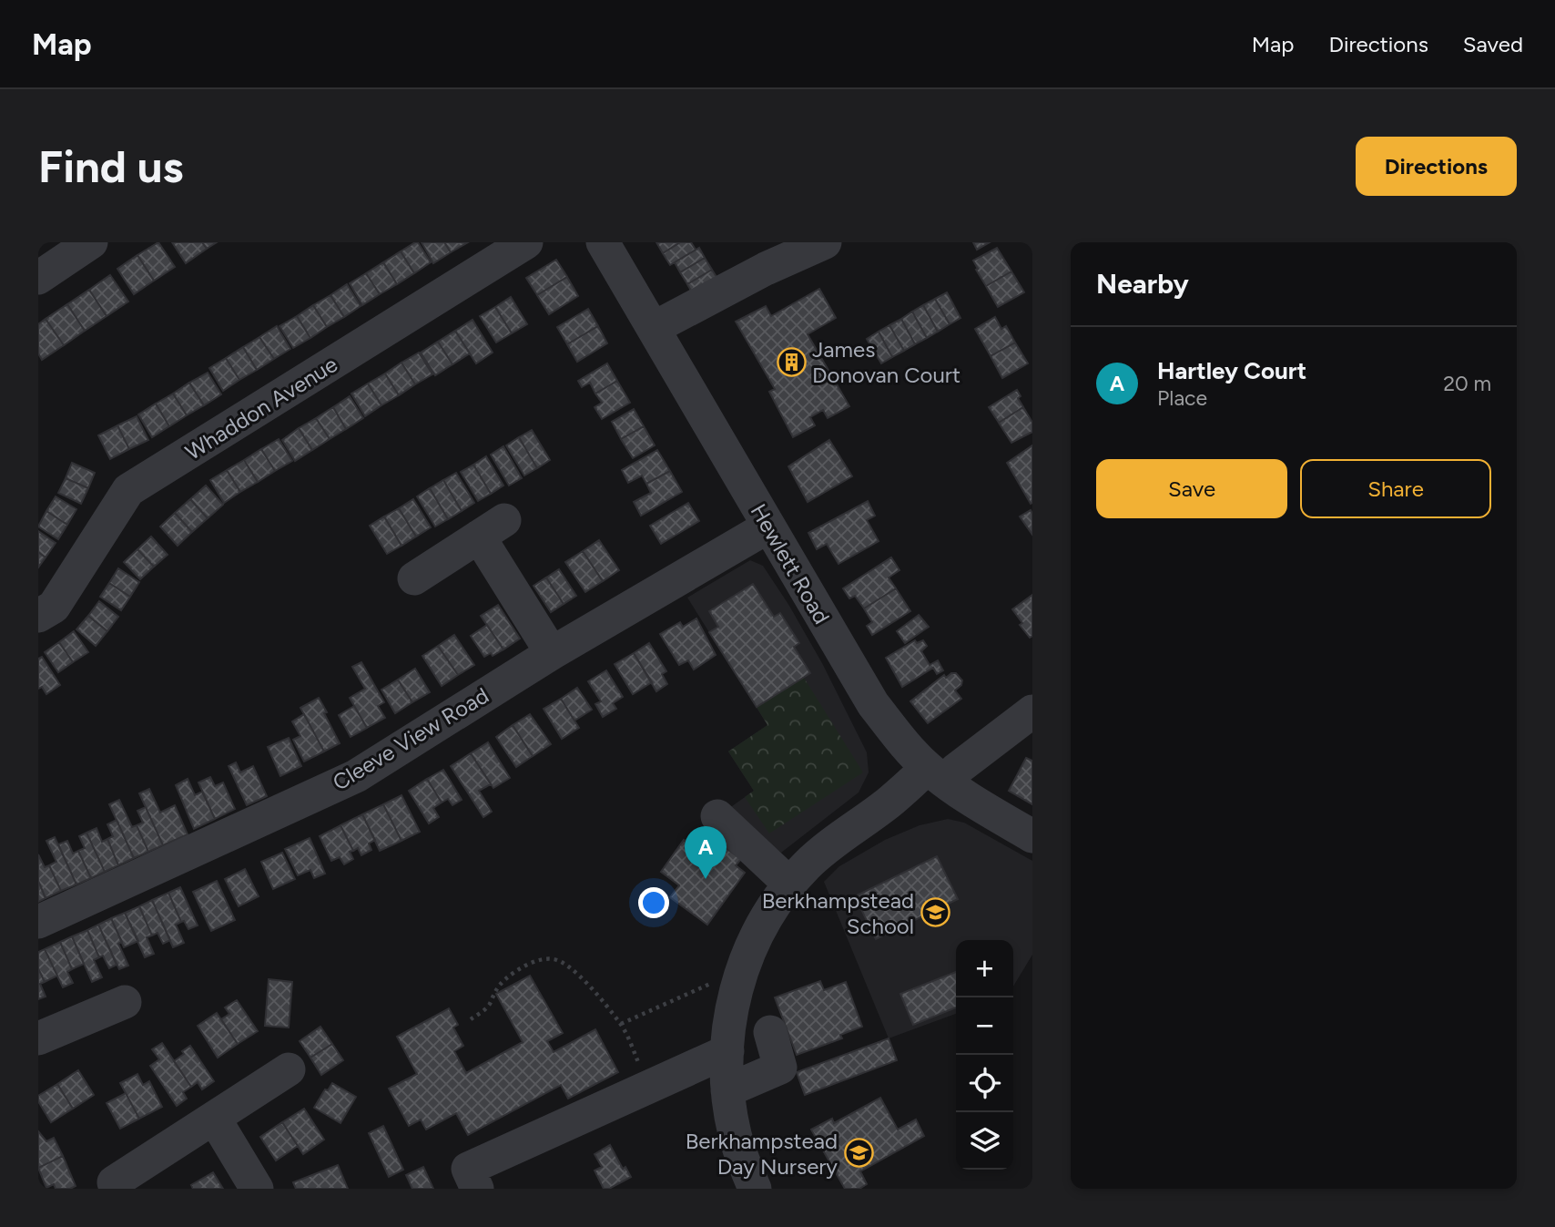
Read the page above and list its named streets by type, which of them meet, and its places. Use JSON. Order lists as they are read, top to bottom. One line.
{"streets":{"street":["Whaddon Avenue","Hewlett Road","Cleeve View Road"]},"crossings":[["Hewlett Road","Cleeve View Road"]],"places":{"building":["James Donovan Court"],"school or university":["Berkhampstead School","Berkhampstead Day Nursery"]},"page":{"header":"Map","nav":["Map","Directions","Saved"],"buttons":["Directions",["Save","Share"]],"title":"Find us","heading":"Nearby","list":[{"mark":"A","name":"Hartley Court","note":"Place","value":"20 m"}],"pins":"A","map_buttons":["+","−"]}}
